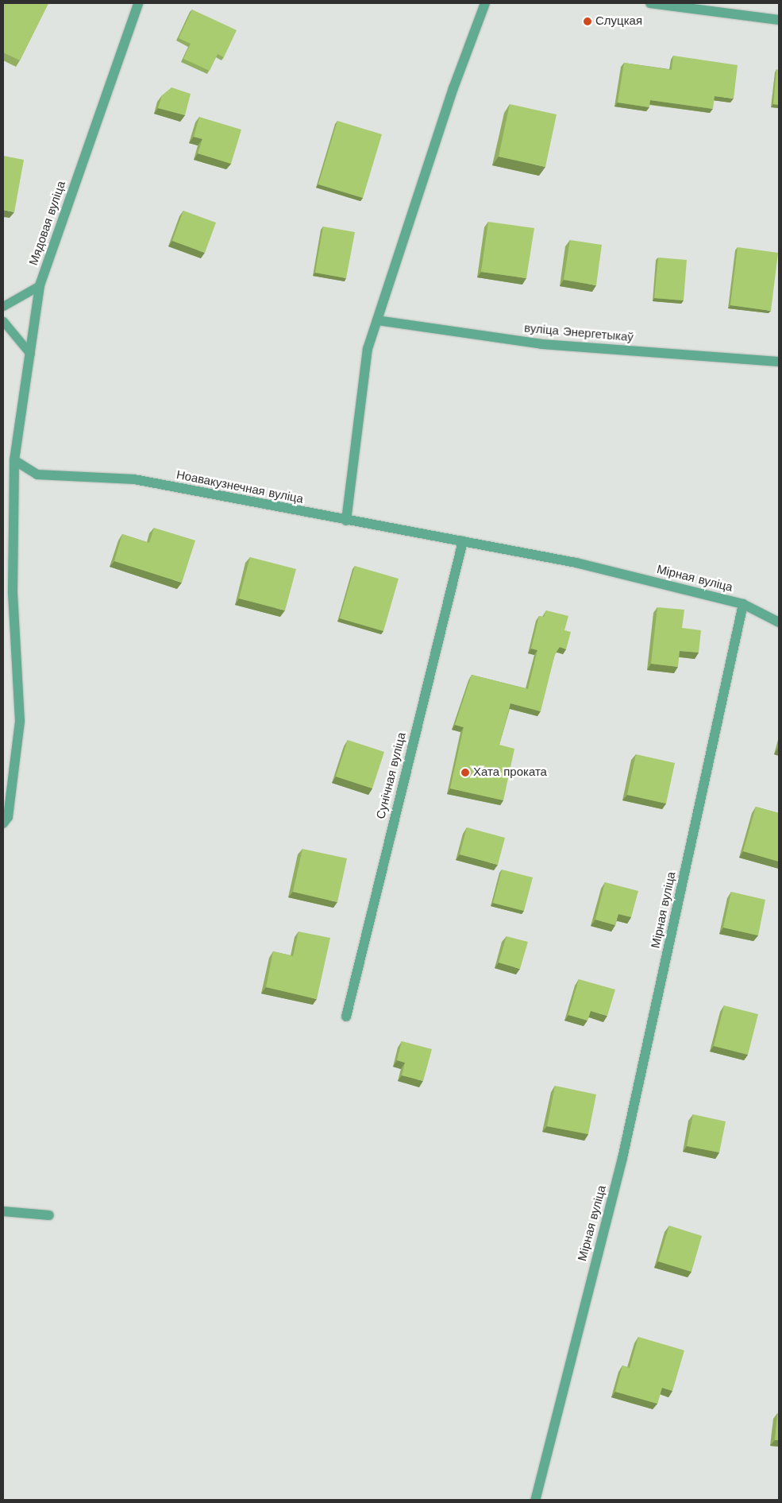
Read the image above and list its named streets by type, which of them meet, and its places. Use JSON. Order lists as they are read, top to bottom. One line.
{"streets":{"street":["Мядовая вуліца","вуліца Энергетыкаў","Ноавакузнечная вуліца","Мірная вуліца","Сунічная вуліца"]},"crossings":[["Мядовая вуліца","Ноавакузнечная вуліца"],["Ноавакузнечная вуліца","Мірная вуліца"],["Ноавакузнечная вуліца","Сунічная вуліца"],["Мірная вуліца","Сунічная вуліца"]],"places":["Слуцкая","Хата проката"]}
